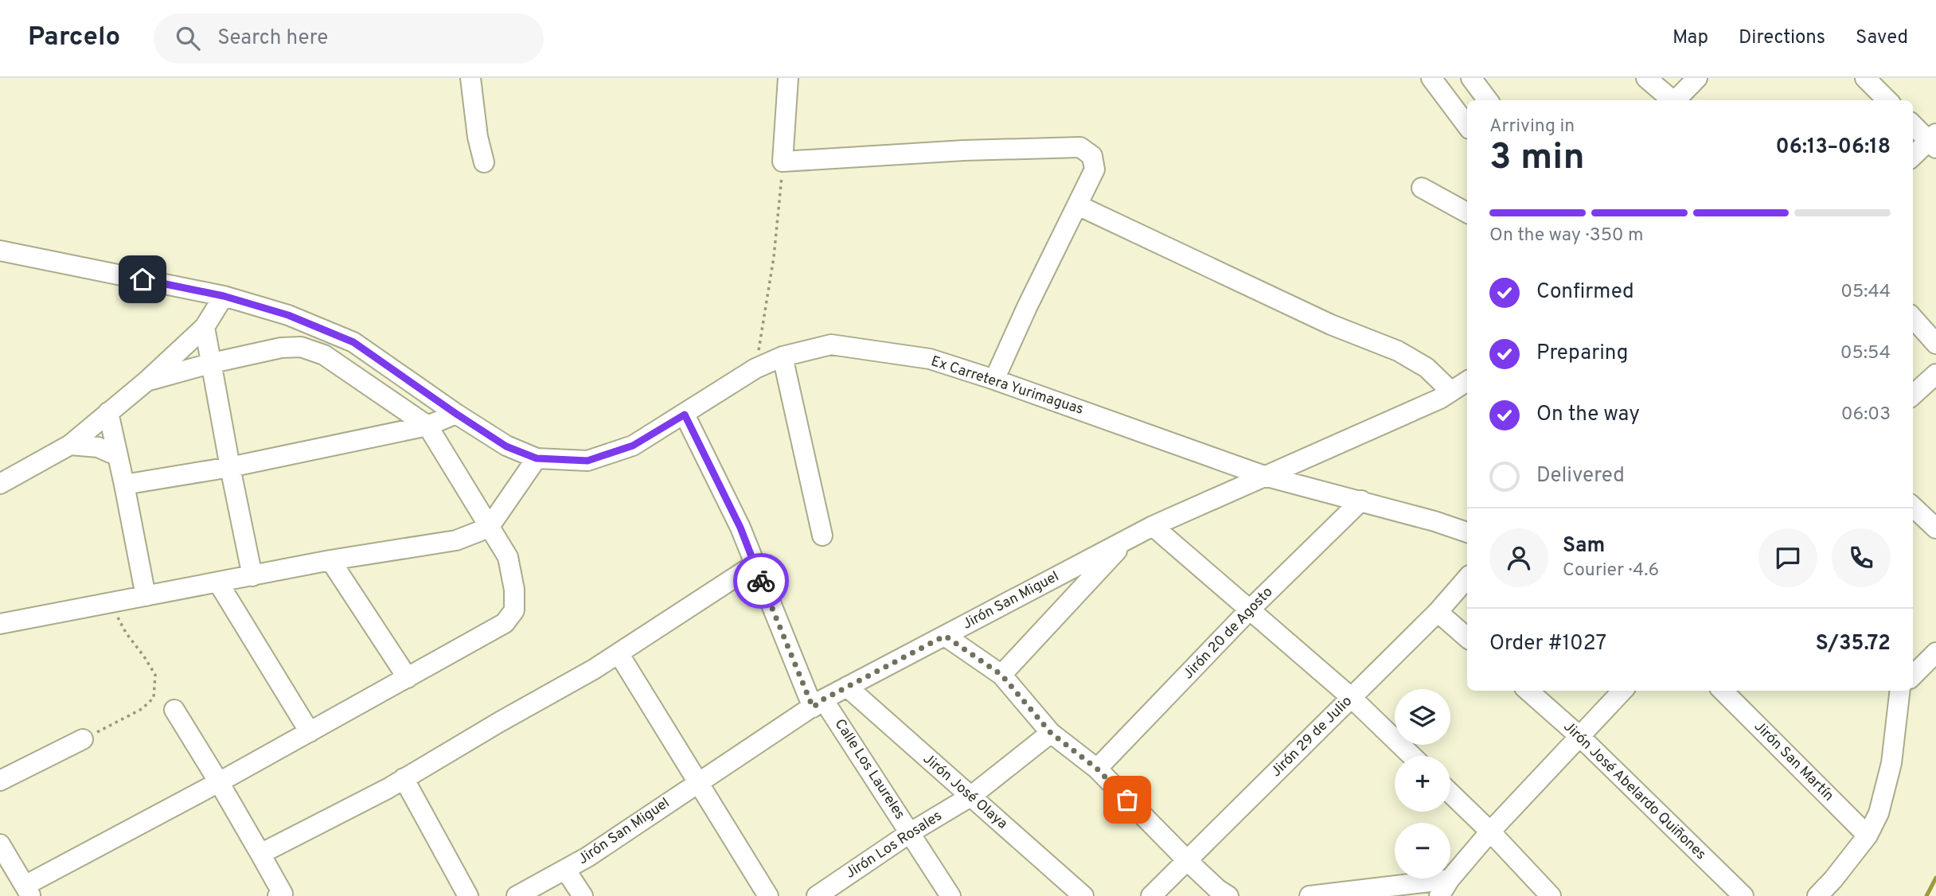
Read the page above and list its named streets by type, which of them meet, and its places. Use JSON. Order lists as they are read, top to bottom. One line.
{"streets":{"street":["Ex Carretera Yurimaguas","Jirón San Miguel","Jirón 20 de Agosto","Jirón 29 de Julio","Jirón San Martín","Calle Los Laureles","Jirón José Abelardo Quiñones","Jirón José Olaya","Jirón Los Rosales"]},"crossings":[["Ex Carretera Yurimaguas","Jirón San Miguel"],["Ex Carretera Yurimaguas","Jirón 20 de Agosto"],["Ex Carretera Yurimaguas","Calle Los Laureles"],["Jirón San Miguel","Calle Los Laureles"],["Jirón San Miguel","Jirón José Olaya"],["Calle Los Laureles","Jirón Los Rosales"],["Jirón José Olaya","Jirón Los Rosales"]],"page":{"header":"Parcelo","search":"Search here","nav":["Map","Directions","Saved"],"heading":["3 min","Arriving in","06:13–06:18"],"panel":["Sam","Courier · 4.6","Order #1027","S/35.72"],"bar":"On the way · 350 m","list":[["Confirmed","05:44"],["Preparing","05:54"],["On the way","06:03"],"Delivered"],"map_buttons":["+","−"]}}
